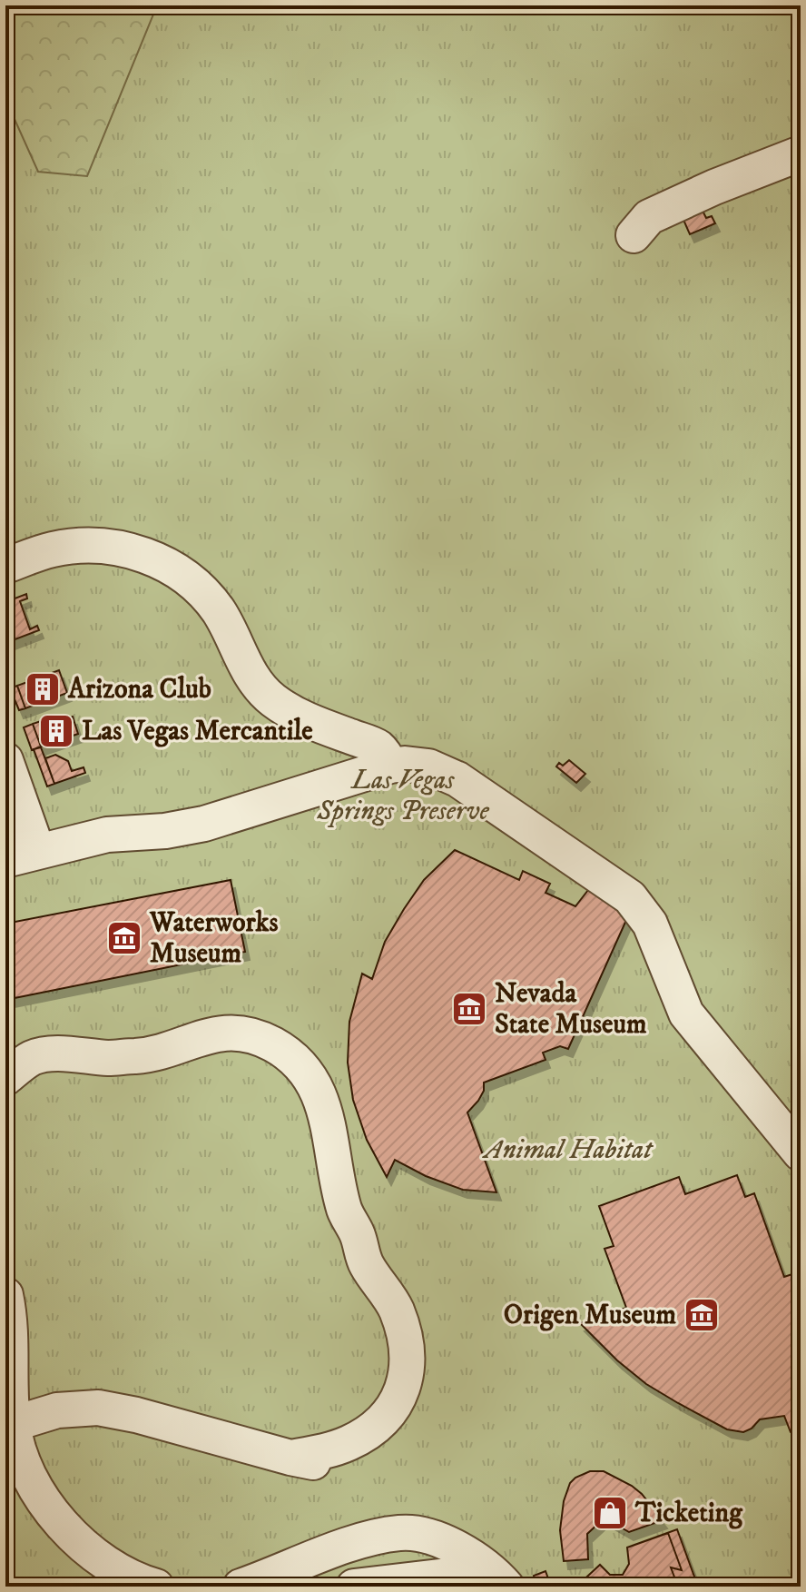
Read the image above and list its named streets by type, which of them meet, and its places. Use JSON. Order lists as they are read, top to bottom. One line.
{"parks":["Las Vegas Springs Preserve","Animal Habitat"],"places":{"building":["Arizona Club","Las Vegas Mercantile"],"museum":["Waterworks Museum","Nevada State Museum","Origen Museum"],"shop":["Ticketing"]}}
